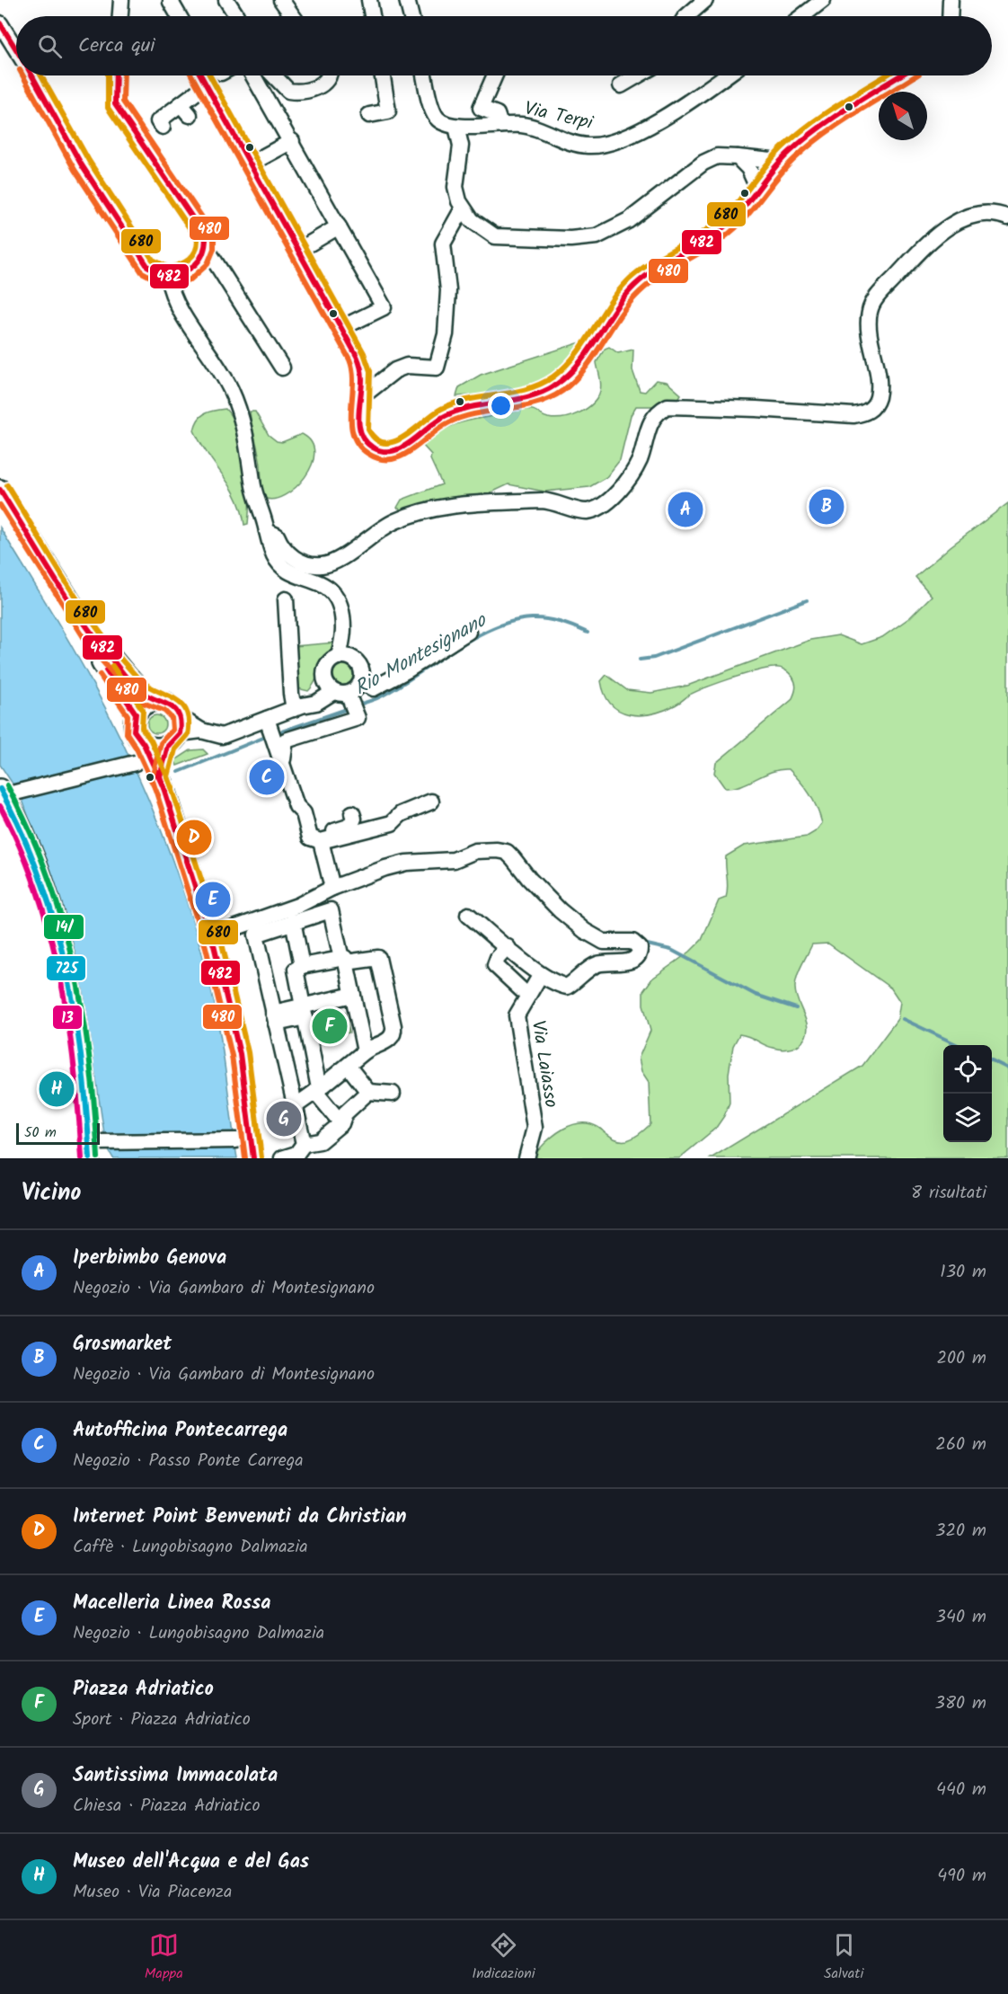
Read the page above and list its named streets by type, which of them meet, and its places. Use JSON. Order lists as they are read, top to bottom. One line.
{"streets":{"street":["Via Terpi","Via Laiasso"]},"water":["Rio Montesignano"],"lines":["transit line 482","transit line 480","transit line 680","transit line 14/","transit line 725","transit line 13"],"scale_bar":"50 m","north":"top left","page":{"search":"Cerca qui","pins":["B","A","C","D","E","F","H","G"],"scale":"50 m","heading":["Vicino","8 risultati"],"list":[{"mark":"A","name":"Iperbimbo Genova","note":"Negozio · Via Gambaro di Montesignano","value":"130 m"},{"mark":"B","name":"Grosmarket","note":"Negozio · Via Gambaro di Montesignano","value":"200 m"},{"mark":"C","name":"Autofficina Pontecarrega","note":"Negozio · Passo Ponte Carrega","value":"260 m"},{"mark":"D","name":"Internet Point Benvenuti da Christian","note":"Caffè · Lungobisagno Dalmazia","value":"320 m"},{"mark":"E","name":"Macelleria Linea Rossa","note":"Negozio · Lungobisagno Dalmazia","value":"340 m"},{"mark":"F","name":"Piazza Adriatico","note":"Sport · Piazza Adriatico","value":"380 m"},{"mark":"G","name":"Santissima Immacolata","note":"Chiesa · Piazza Adriatico","value":"440 m"},{"mark":"H","name":"Museo dell'Acqua e del Gas","note":"Museo · Via Piacenza","value":"490 m"}],"nav":["Mappa","Indicazioni","Salvati"]}}
